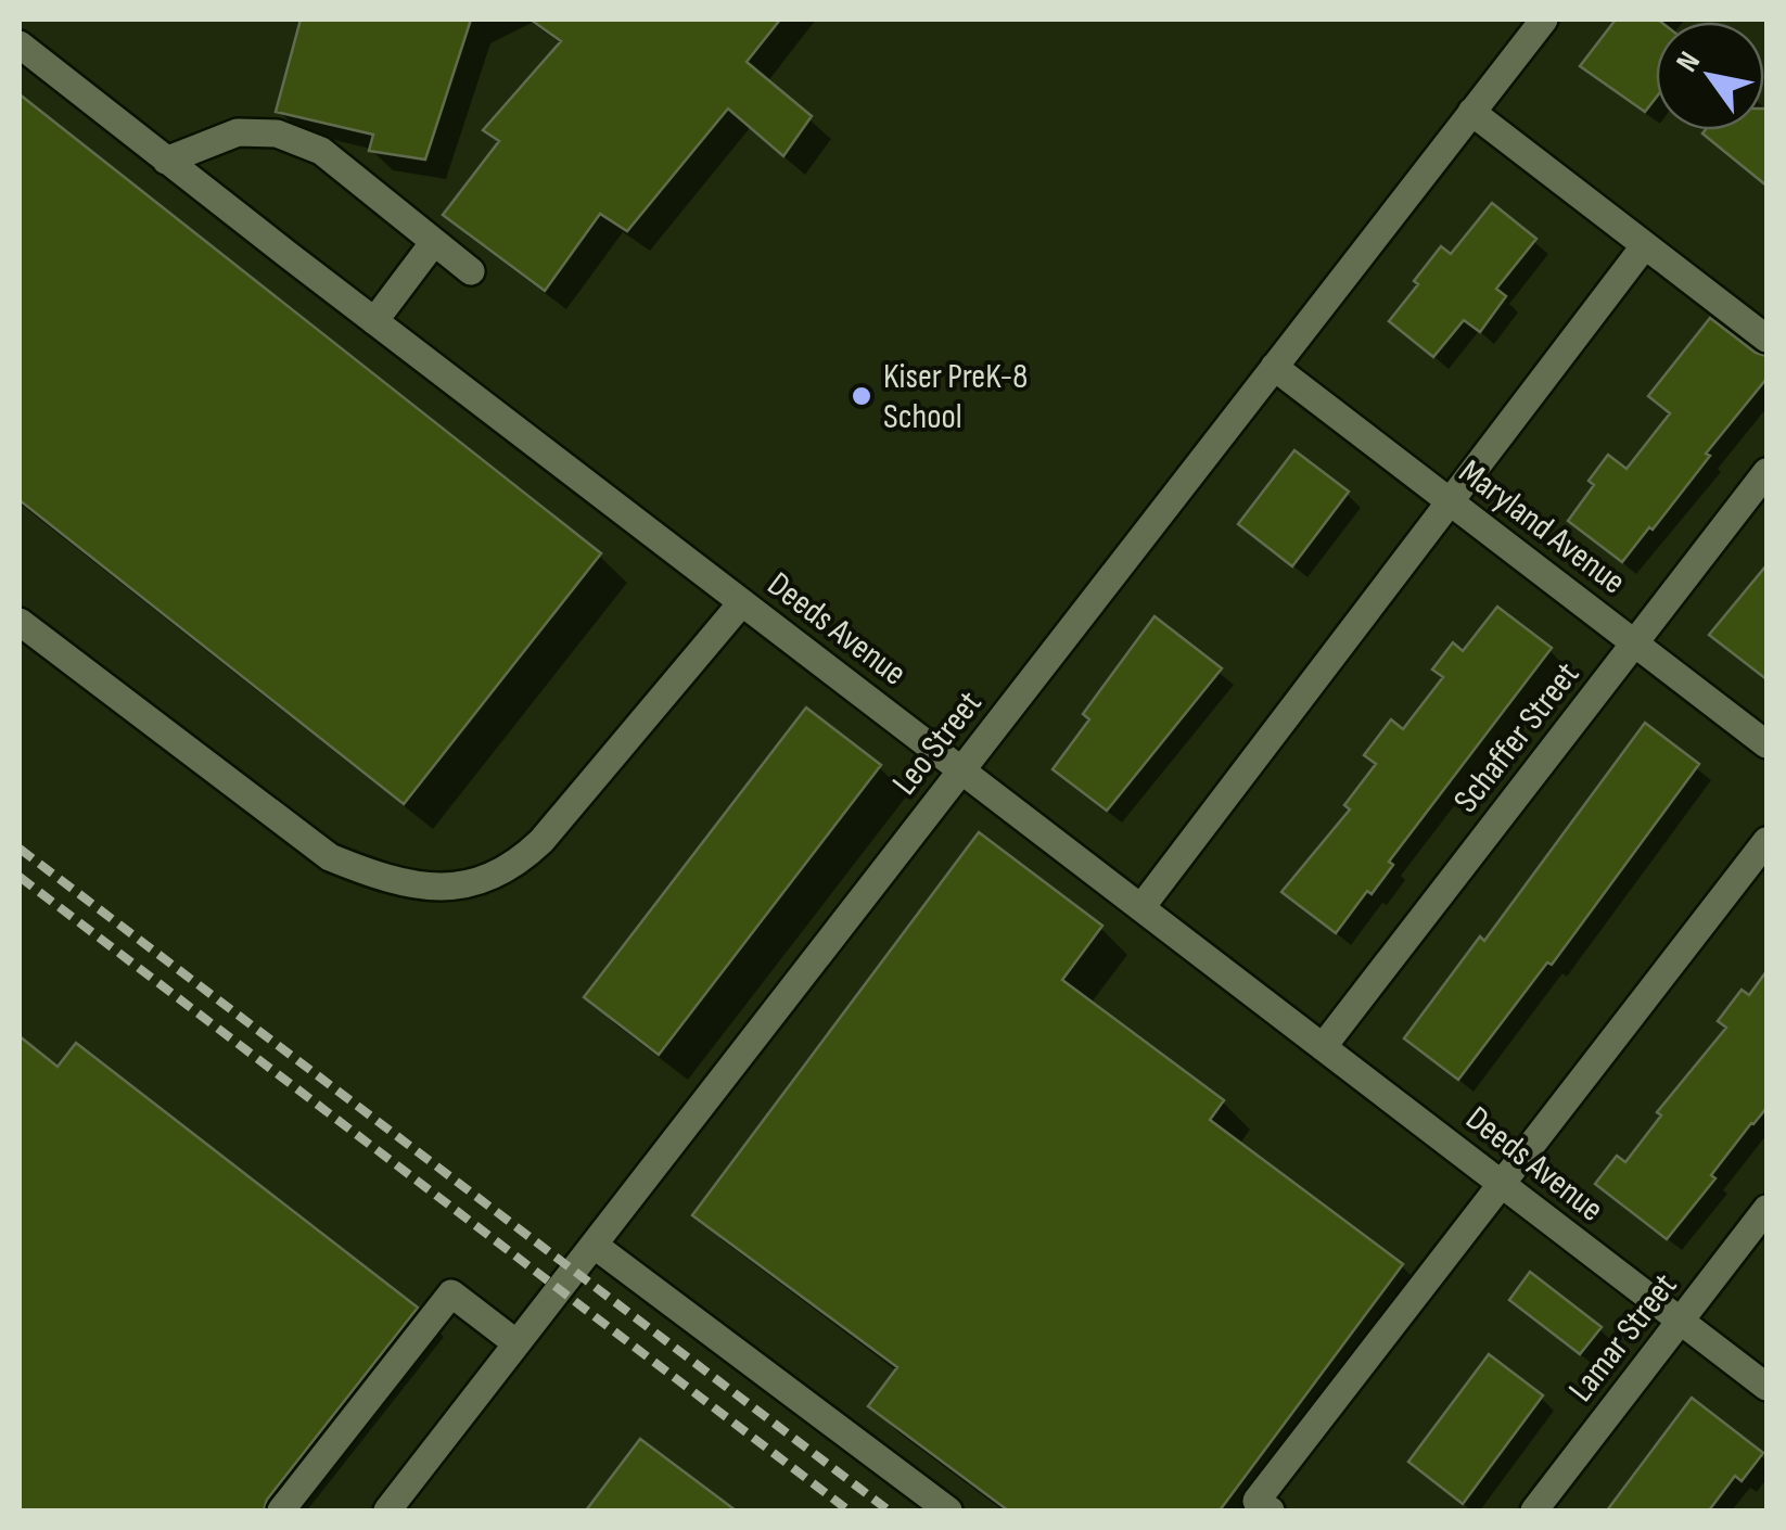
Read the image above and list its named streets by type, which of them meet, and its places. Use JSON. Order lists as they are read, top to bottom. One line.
{"streets":{"street":["Maryland Avenue","Deeds Avenue","Schaffer Street","Leo Street","Lamar Street"]},"crossings":[["Maryland Avenue","Schaffer Street"],["Maryland Avenue","Leo Street"],["Deeds Avenue","Schaffer Street"],["Deeds Avenue","Leo Street"],["Deeds Avenue","Lamar Street"]],"places":["Kiser PreK-8 School"],"north":"top left"}
